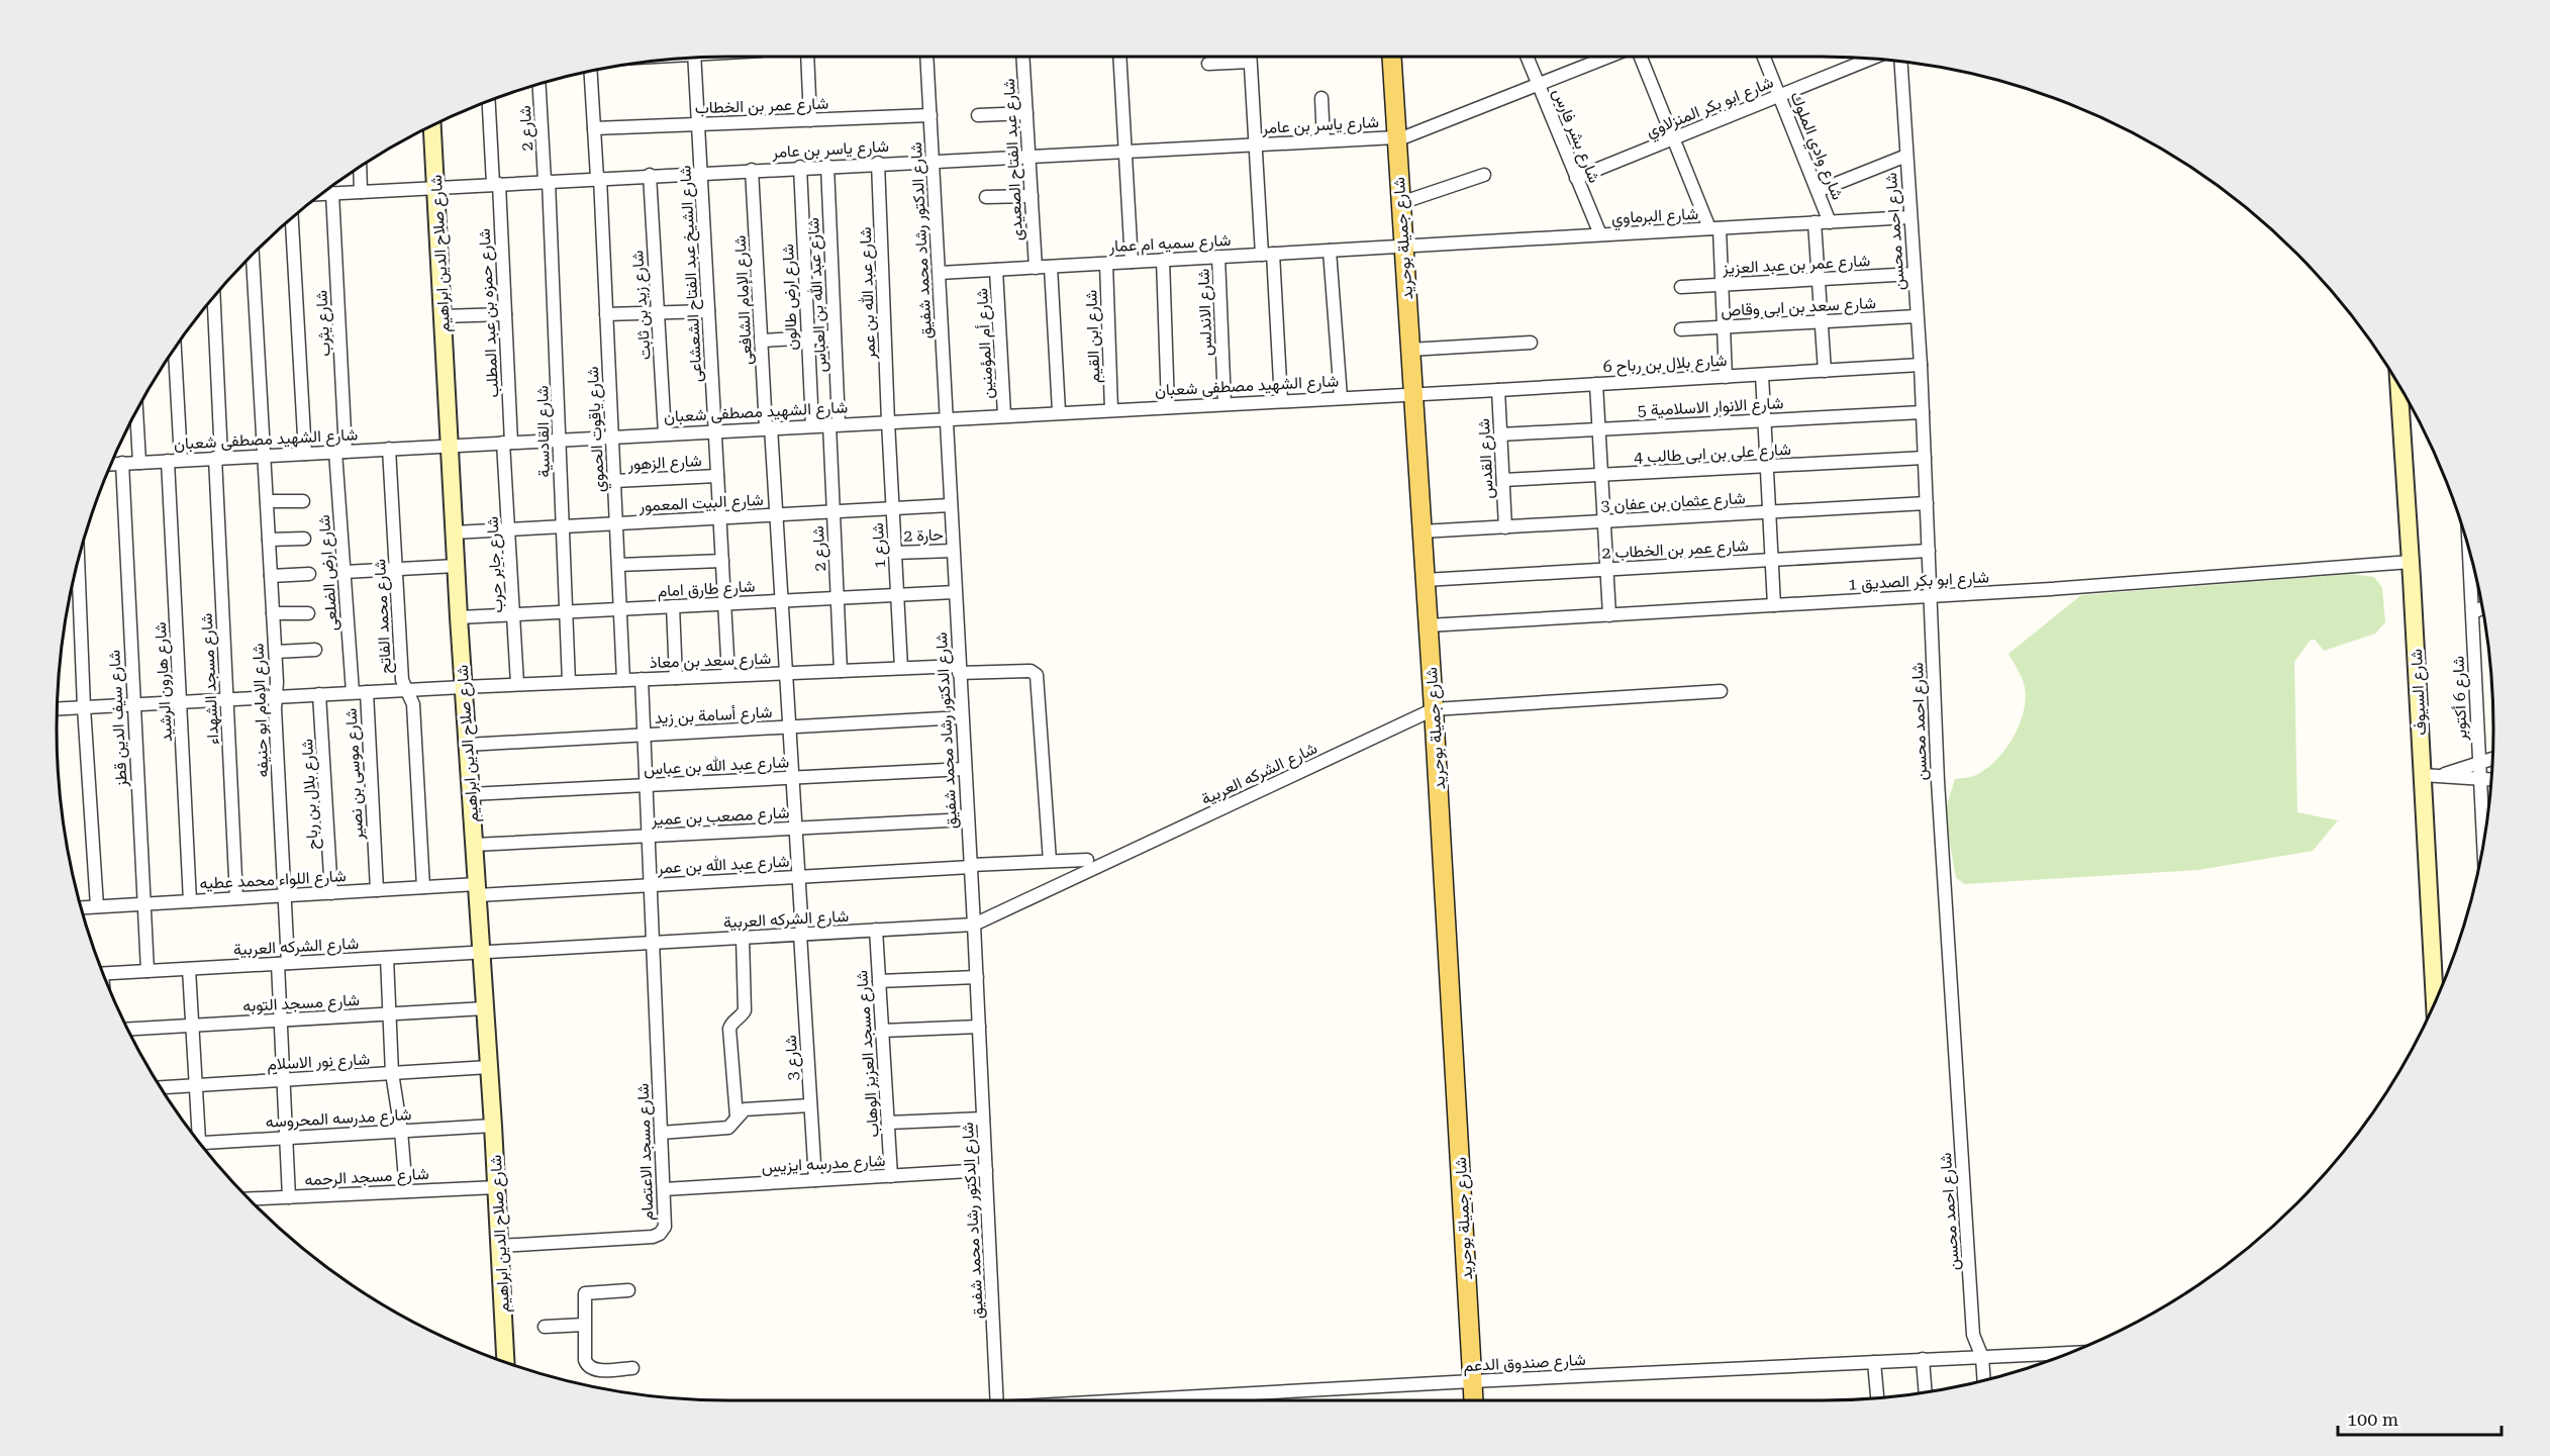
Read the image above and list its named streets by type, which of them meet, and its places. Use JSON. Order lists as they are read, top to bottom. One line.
{"streets":{"main road":["شارع جميلة بوحريد"],"street":["شارع عمر بن الخطاب","شارع ابو بكر المنزلاوي","شارع ياسر بن عامر","شارع 2","شارع بشر فارس","شارع وادي الملوك","شارع عبد الفتاح الصعيدى","شارع البرماوي","شارع احمد محسن","شارع الدكتور رشاد محمد شفيق","شارع سميه ام عمار","شارع صلاح الدين ابراهيم","شارع عمر بن عبد العزيز","شارع الشيخ عبد الفتاح الشعشاعى","شارع عبد الله بن عمر","شارع عبد الله بن العباس","شارع ارض طالون","شارع الإمام الشافعى","شارع زيد بن ثابت","شارع سعد بن ابى وقاص","شارع الاندلس","شارع حمزه بن عبد المطلب","شارع يثرب","شارع ابن القيم","شارع أم المؤمنين","شارع بلال بن رباح 6","شارع الشهيد مصطفى شعبان","شارع الانوار الاسلامية 5","شارع ياقوت الحموي","شارع القادسية","شارع على بن ابى طالب 4","شارع القدس","شارع الزهور","شارع عثمان بن عفان 3","شارع البيت المعمور","حارة 2","شارع 1","شارع عمر بن الخطاب 2","شارع جابر حرب","شارع ارض الضلعى","شارع ابو بكر الصديق 1","شارع طارق امام","شارع محمد الفاتح","شارع سعد بن معاذ","شارع مسجد الشهداء","شارع هارون الرشيد","شارع السيوف","شارع 6 أكتوبر","شارع الإمام ابو حنيفه","شارع أسامة بن زيد","شارع سيف الدين قطز","شارع عبد الله بن عباس","شارع الشركه العربية","شارع موسى بن نصير","شارع بلال بن رباح","شارع مصعب بن عمير","شارع اللواء محمد عطيه","شارع مسجد التوبه","شارع مسجد العزيز الوهاب","شارع 3","شارع نور الاسلام","شارع مدرسه المحروسه","شارع مسجد الاعتصام","شارع مدرسه ايزيس","شارع مسجد الرحمه","شارع صندوق الدعم"]},"crossings":[["شارع عمر بن الخطاب","شارع الدكتور رشاد محمد شفيق"],["شارع عمر بن الخطاب","شارع الشيخ عبد الفتاح الشعشاعى"],["شارع عمر بن الخطاب","شارع ياقوت الحموي"],["شارع ابو بكر المنزلاوي","شارع بشر فارس"],["شارع ابو بكر المنزلاوي","شارع وادي الملوك"],["شارع ياسر بن عامر","شارع 2"],["شارع ياسر بن عامر","شارع عبد الفتاح الصعيدى"],["شارع ياسر بن عامر","شارع جميلة بوحريد"],["شارع ياسر بن عامر","شارع الدكتور رشاد محمد شفيق"],["شارع ياسر بن عامر","شارع صلاح الدين ابراهيم"],["شارع ياسر بن عامر","شارع الشيخ عبد الفتاح الشعشاعى"],["شارع ياسر بن عامر","شارع عبد الله بن عمر"],["شارع ياسر بن عامر","شارع عبد الله بن العباس"],["شارع ياسر بن عامر","شارع ارض طالون"],["شارع ياسر بن عامر","شارع الإمام الشافعى"],["شارع ياسر بن عامر","شارع زيد بن ثابت"],["شارع ياسر بن عامر","شارع حمزه بن عبد المطلب"],["شارع ياسر بن عامر","شارع يثرب"],["شارع ياسر بن عامر","شارع ياقوت الحموي"],["شارع ياسر بن عامر","شارع القادسية"],["شارع 2","شارع عبد الله بن العباس"],["شارع 2","شارع الشهيد مصطفى شعبان"],["شارع 2","شارع القادسية"],["شارع 2","شارع البيت المعمور"],["شارع 2","شارع طارق امام"],["شارع 2","شارع سعد بن معاذ"],["شارع بشر فارس","شارع البرماوي"],["شارع وادي الملوك","شارع البرماوي"],["شارع عبد الفتاح الصعيدى","شارع سميه ام عمار"],["شارع البرماوي","شارع احمد محسن"],["شارع البرماوي","شارع جميلة بوحريد"],["شارع البرماوي","شارع سميه ام عمار"],["شارع احمد محسن","شارع عمر بن عبد العزيز"],["شارع احمد محسن","شارع سعد بن ابى وقاص"],["شارع احمد محسن","شارع بلال بن رباح 6"],["شارع احمد محسن","شارع الانوار الاسلامية 5"],["شارع احمد محسن","شارع على بن ابى طالب 4"],["شارع احمد محسن","شارع عثمان بن عفان 3"],["شارع احمد محسن","شارع عمر بن الخطاب 2"],["شارع احمد محسن","شارع ابو بكر الصديق 1"],["شارع احمد محسن","شارع صندوق الدعم"],["شارع جميلة بوحريد","شارع سميه ام عمار"],["شارع جميلة بوحريد","شارع بلال بن رباح 6"],["شارع جميلة بوحريد","شارع الشهيد مصطفى شعبان"],["شارع جميلة بوحريد","شارع عثمان بن عفان 3"],["شارع جميلة بوحريد","شارع عمر بن الخطاب 2"],["شارع جميلة بوحريد","شارع ابو بكر الصديق 1"],["شارع جميلة بوحريد","شارع الشركه العربية"],["شارع جميلة بوحريد","شارع صندوق الدعم"],["شارع الدكتور رشاد محمد شفيق","شارع سميه ام عمار"],["شارع الدكتور رشاد محمد شفيق","شارع عبد الله بن عمر"],["شارع الدكتور رشاد محمد شفيق","شارع الشهيد مصطفى شعبان"],["شارع الدكتور رشاد محمد شفيق","شارع البيت المعمور"],["شارع الدكتور رشاد محمد شفيق","حارة 2"],["شارع الدكتور رشاد محمد شفيق","شارع طارق امام"],["شارع الدكتور رشاد محمد شفيق","شارع سعد بن معاذ"],["شارع الدكتور رشاد محمد شفيق","شارع أسامة بن زيد"],["شارع الدكتور رشاد محمد شفيق","شارع عبد الله بن عباس"],["شارع الدكتور رشاد محمد شفيق","شارع الشركه العربية"],["شارع الدكتور رشاد محمد شفيق","شارع مصعب بن عمير"],["شارع الدكتور رشاد محمد شفيق","شارع مدرسه ايزيس"],["شارع سميه ام عمار","شارع الاندلس"],["شارع سميه ام عمار","شارع ابن القيم"],["شارع سميه ام عمار","شارع أم المؤمنين"],["شارع صلاح الدين ابراهيم","شارع عبد الله بن عمر"],["شارع صلاح الدين ابراهيم","شارع الشهيد مصطفى شعبان"],["شارع صلاح الدين ابراهيم","شارع البيت المعمور"],["شارع صلاح الدين ابراهيم","شارع طارق امام"],["شارع صلاح الدين ابراهيم","شارع سعد بن معاذ"],["شارع صلاح الدين ابراهيم","شارع أسامة بن زيد"],["شارع صلاح الدين ابراهيم","شارع عبد الله بن عباس"],["شارع صلاح الدين ابراهيم","شارع الشركه العربية"],["شارع صلاح الدين ابراهيم","شارع مصعب بن عمير"],["شارع صلاح الدين ابراهيم","شارع اللواء محمد عطيه"],["شارع صلاح الدين ابراهيم","شارع مسجد التوبه"],["شارع صلاح الدين ابراهيم","شارع نور الاسلام"],["شارع صلاح الدين ابراهيم","شارع مدرسه المحروسه"],["شارع صلاح الدين ابراهيم","شارع مسجد الاعتصام"],["شارع صلاح الدين ابراهيم","شارع مسجد الرحمه"],["شارع الشيخ عبد الفتاح الشعشاعى","شارع الشهيد مصطفى شعبان"],["شارع الشيخ عبد الفتاح الشعشاعى","شارع الزهور"],["شارع الشيخ عبد الفتاح الشعشاعى","شارع البيت المعمور"],["شارع الشيخ عبد الفتاح الشعشاعى","شارع طارق امام"],["شارع الشيخ عبد الفتاح الشعشاعى","شارع سعد بن معاذ"],["شارع عبد الله بن عمر","شارع الشهيد مصطفى شعبان"],["شارع عبد الله بن عمر","شارع 1"],["شارع عبد الله بن عمر","شارع سعد بن معاذ"],["شارع عبد الله بن عمر","شارع اللواء محمد عطيه"],["شارع عبد الله بن عمر","شارع 3"],["شارع عبد الله بن عمر","شارع مسجد الاعتصام"],["شارع عبد الله بن العباس","شارع الشهيد مصطفى شعبان"],["شارع ارض طالون","شارع الشهيد مصطفى شعبان"],["شارع الإمام الشافعى","شارع الشهيد مصطفى شعبان"],["شارع زيد بن ثابت","شارع الشهيد مصطفى شعبان"],["شارع الاندلس","شارع الشهيد مصطفى شعبان"],["شارع حمزه بن عبد المطلب","شارع الشهيد مصطفى شعبان"],["شارع حمزه بن عبد المطلب","شارع جابر حرب"],["شارع يثرب","شارع الشهيد مصطفى شعبان"],["شارع يثرب","شارع ارض الضلعى"],["شارع ابن القيم","شارع الشهيد مصطفى شعبان"],["شارع أم المؤمنين","شارع الشهيد مصطفى شعبان"],["شارع بلال بن رباح 6","شارع الشهيد مصطفى شعبان"],["شارع بلال بن رباح 6","شارع القدس"],["شارع الشهيد مصطفى شعبان","شارع ياقوت الحموي"],["شارع الشهيد مصطفى شعبان","شارع القادسية"],["شارع الشهيد مصطفى شعبان","شارع 1"],["شارع الشهيد مصطفى شعبان","شارع جابر حرب"],["شارع الشهيد مصطفى شعبان","شارع ارض الضلعى"],["شارع الشهيد مصطفى شعبان","شارع محمد الفاتح"],["شارع الشهيد مصطفى شعبان","شارع مسجد الشهداء"],["شارع الشهيد مصطفى شعبان","شارع هارون الرشيد"],["شارع الشهيد مصطفى شعبان","شارع الإمام ابو حنيفه"],["شارع الشهيد مصطفى شعبان","شارع سيف الدين قطز"],["شارع الانوار الاسلامية 5","شارع القدس"],["شارع ياقوت الحموي","شارع الزهور"],["شارع ياقوت الحموي","شارع البيت المعمور"],["شارع ياقوت الحموي","شارع طارق امام"],["شارع ياقوت الحموي","شارع سعد بن معاذ"],["شارع القادسية","شارع البيت المعمور"],["شارع القادسية","شارع طارق امام"],["شارع القادسية","شارع سعد بن معاذ"],["شارع على بن ابى طالب 4","شارع القدس"],["شارع القدس","شارع عثمان بن عفان 3"],["شارع البيت المعمور","شارع 1"],["شارع البيت المعمور","شارع جابر حرب"],["حارة 2","شارع 1"],["شارع 1","شارع طارق امام"],["شارع 1","شارع سعد بن معاذ"],["شارع جابر حرب","شارع طارق امام"],["شارع جابر حرب","شارع سعد بن معاذ"],["شارع ارض الضلعى","شارع سعد بن معاذ"],["شارع ابو بكر الصديق 1","شارع السيوف"],["شارع محمد الفاتح","شارع سعد بن معاذ"],["شارع محمد الفاتح","شارع اللواء محمد عطيه"],["شارع سعد بن معاذ","شارع مسجد الشهداء"],["شارع سعد بن معاذ","شارع هارون الرشيد"],["شارع سعد بن معاذ","شارع الإمام ابو حنيفه"],["شارع سعد بن معاذ","شارع سيف الدين قطز"],["شارع سعد بن معاذ","شارع موسى بن نصير"],["شارع سعد بن معاذ","شارع بلال بن رباح"],["شارع سعد بن معاذ","شارع 3"],["شارع سعد بن معاذ","شارع مسجد الاعتصام"],["شارع مسجد الشهداء","شارع اللواء محمد عطيه"],["شارع هارون الرشيد","شارع اللواء محمد عطيه"],["شارع الإمام ابو حنيفه","شارع الشركه العربية"],["شارع الإمام ابو حنيفه","شارع اللواء محمد عطيه"],["شارع الإمام ابو حنيفه","شارع مسجد التوبه"],["شارع الإمام ابو حنيفه","شارع نور الاسلام"],["شارع الإمام ابو حنيفه","شارع مدرسه المحروسه"],["شارع الإمام ابو حنيفه","شارع مسجد الرحمه"],["شارع أسامة بن زيد","شارع 3"],["شارع أسامة بن زيد","شارع مسجد الاعتصام"],["شارع سيف الدين قطز","شارع الشركه العربية"],["شارع سيف الدين قطز","شارع اللواء محمد عطيه"],["شارع عبد الله بن عباس","شارع 3"],["شارع عبد الله بن عباس","شارع مسجد الاعتصام"],["شارع الشركه العربية","شارع مسجد العزيز الوهاب"],["شارع الشركه العربية","شارع 3"],["شارع الشركه العربية","شارع مسجد الاعتصام"],["شارع موسى بن نصير","شارع اللواء محمد عطيه"],["شارع بلال بن رباح","شارع اللواء محمد عطيه"],["شارع مصعب بن عمير","شارع 3"],["شارع مصعب بن عمير","شارع مسجد الاعتصام"],["شارع مسجد العزيز الوهاب","شارع مدرسه ايزيس"],["شارع 3","شارع مدرسه ايزيس"],["شارع مسجد الاعتصام","شارع مدرسه ايزيس"]],"scale_bar":"100 m"}
